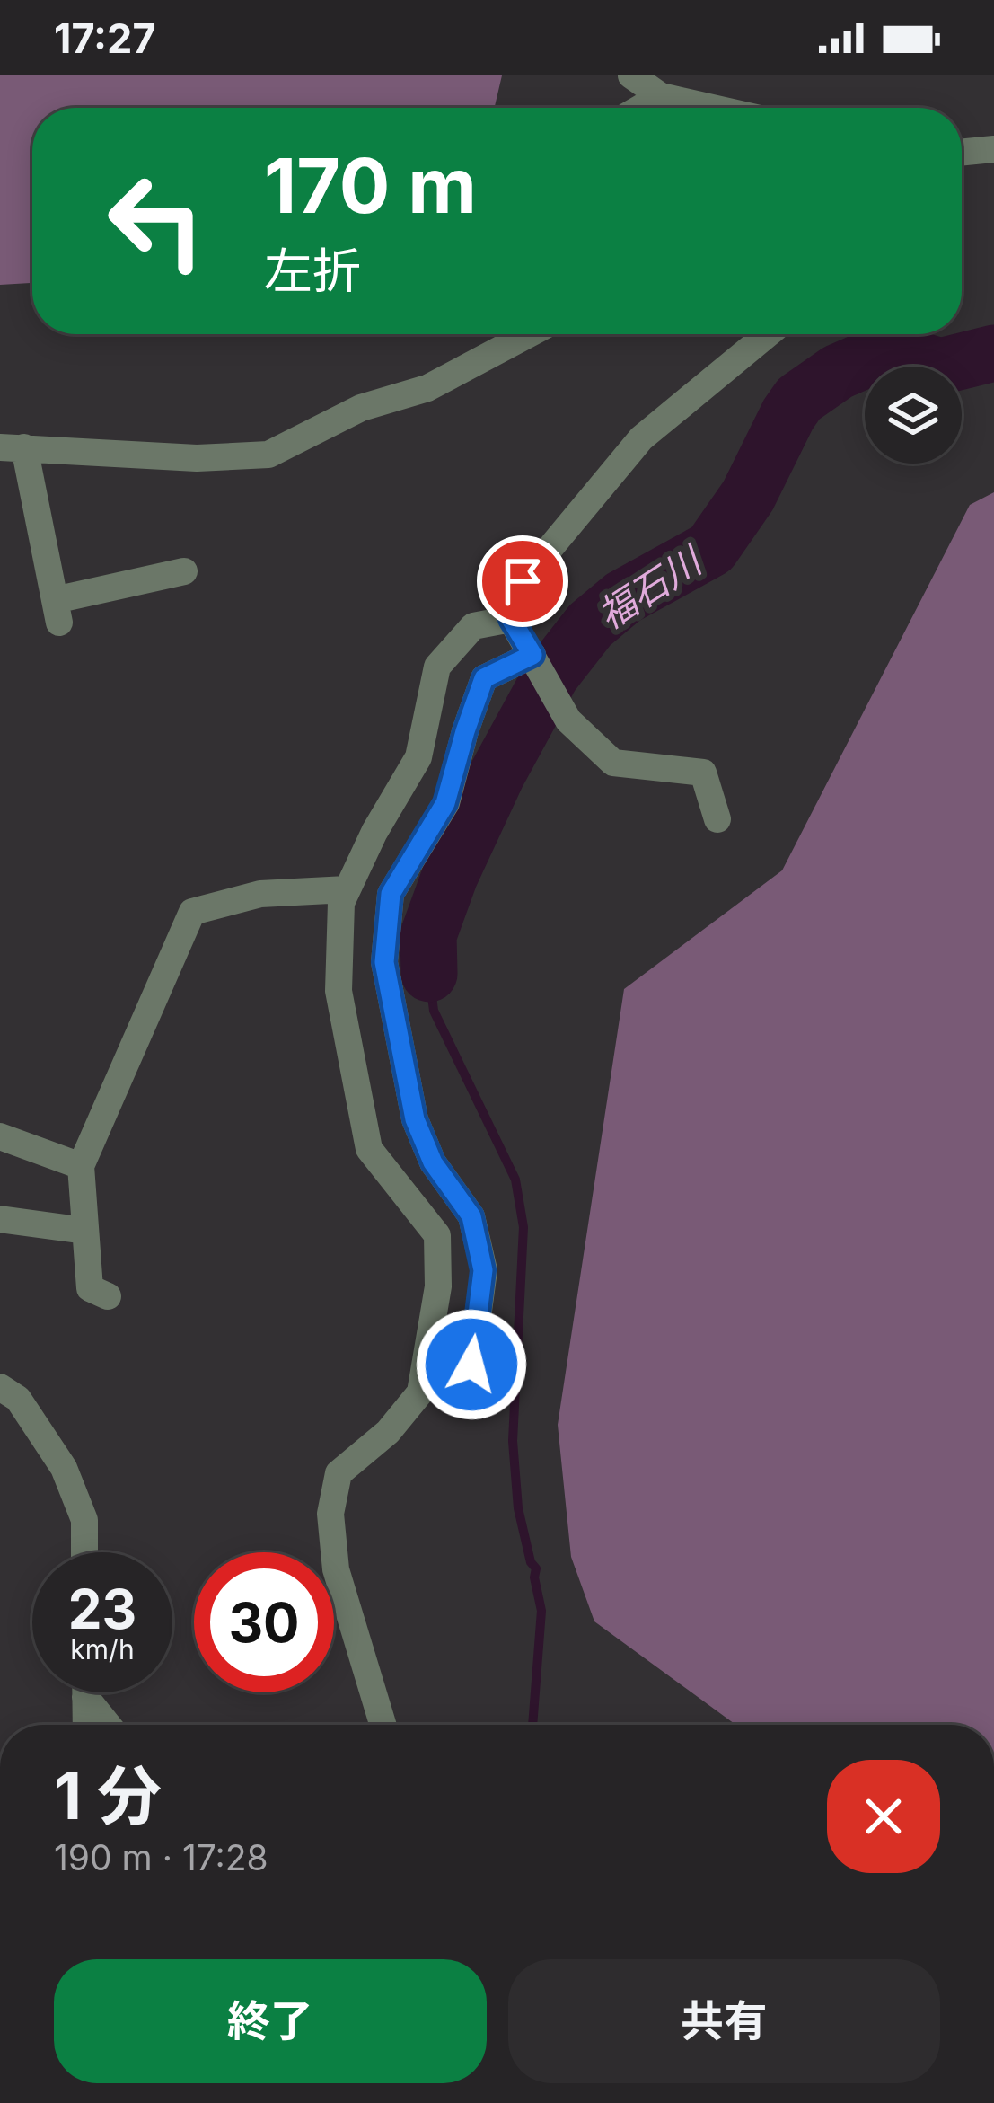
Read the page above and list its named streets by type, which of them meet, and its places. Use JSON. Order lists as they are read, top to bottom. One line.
{"water":["福石川"],"page":{"status":"17:27","turn":["170 m","左折"],"speed":"23 km/h","limit":"30","heading":["1 分","190 m · 17:28"],"buttons":["終了","共有"]}}
